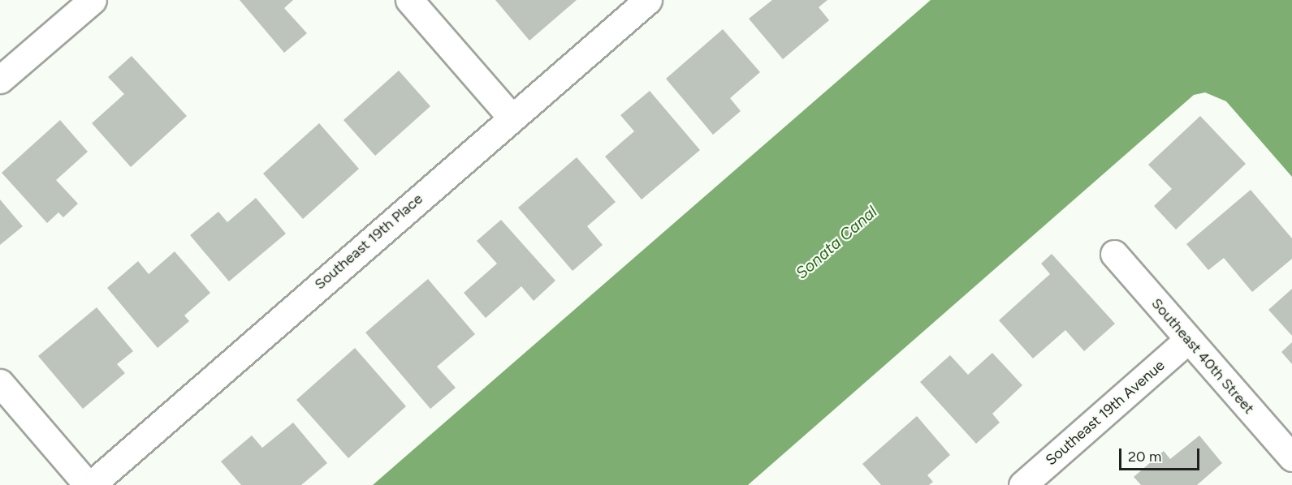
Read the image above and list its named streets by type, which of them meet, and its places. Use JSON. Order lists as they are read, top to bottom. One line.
{"streets":{"street":["Southeast 19th Place","Southeast 40th Street","Southeast 19th Avenue"]},"crossings":[["Southeast 40th Street","Southeast 19th Avenue"]],"water":["Sonata Canal"],"scale_bar":"20 m"}
